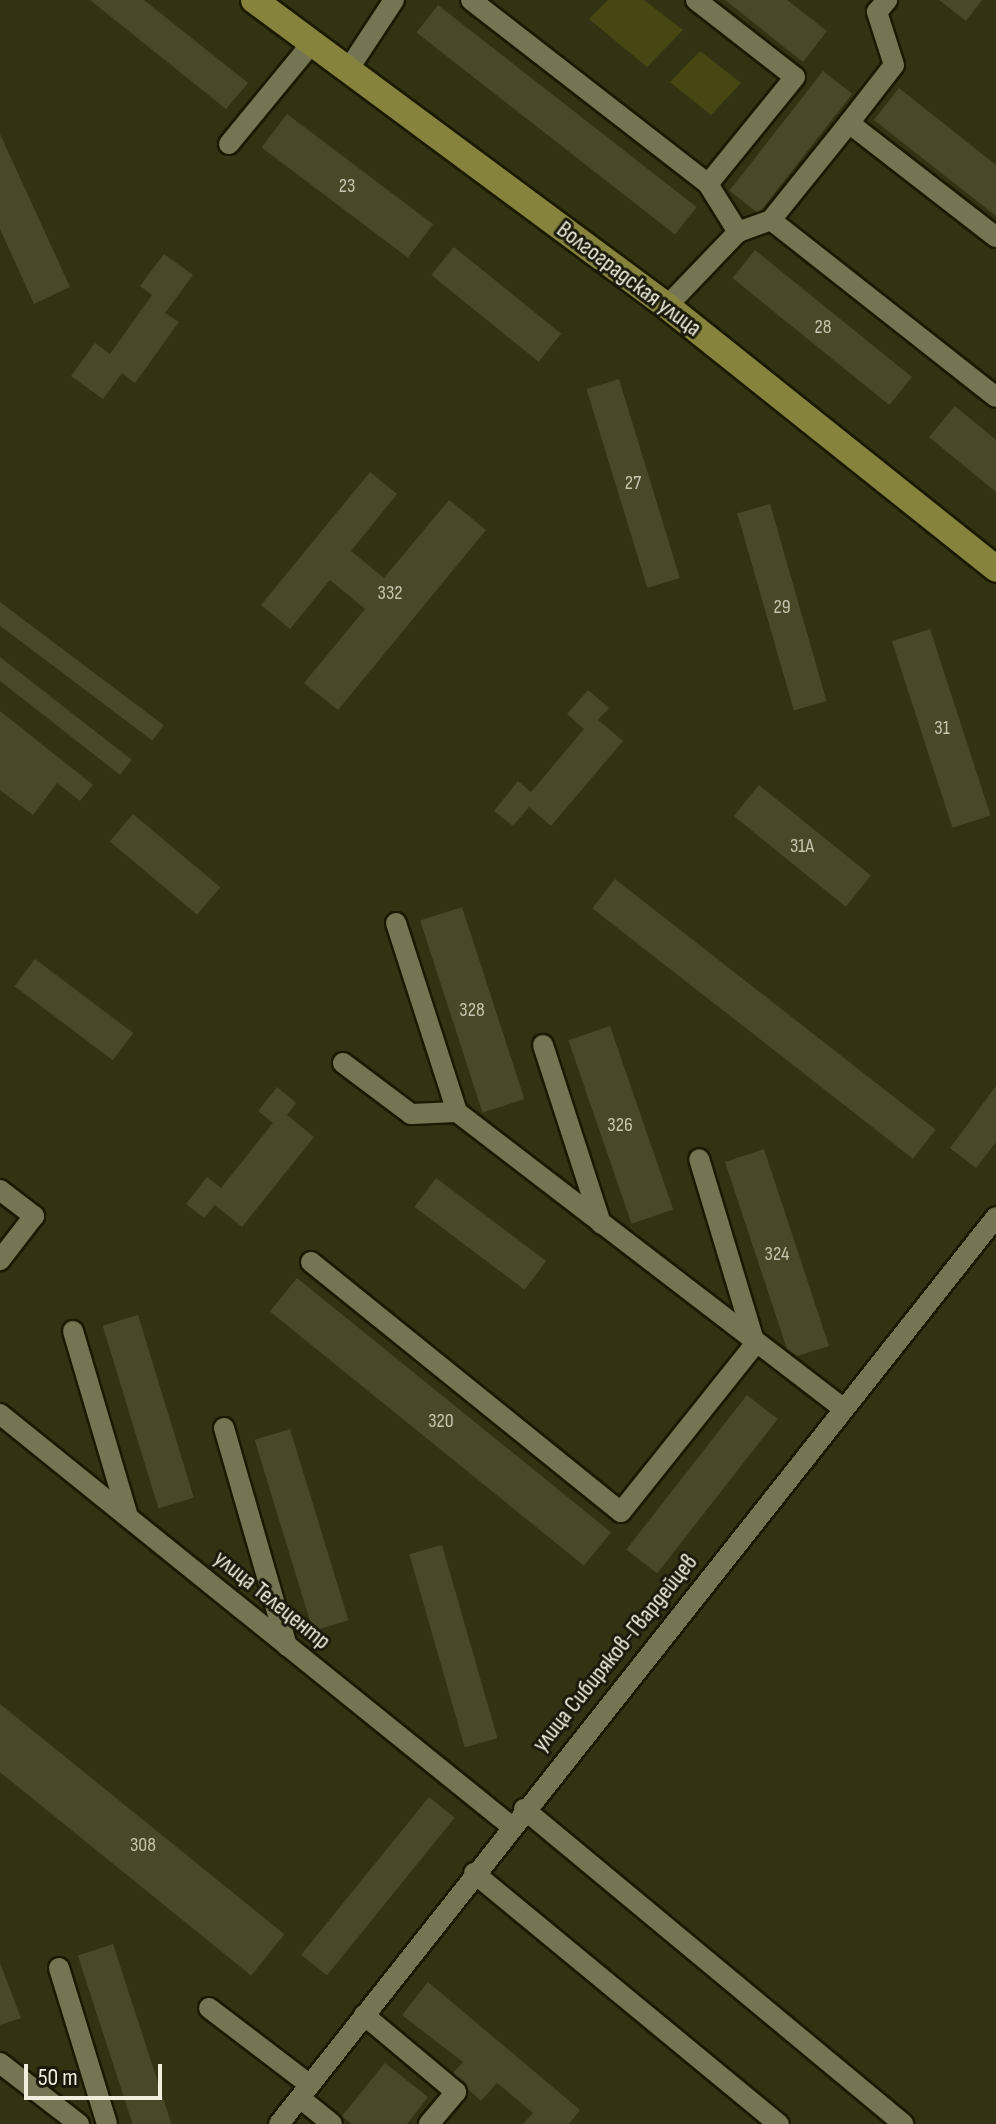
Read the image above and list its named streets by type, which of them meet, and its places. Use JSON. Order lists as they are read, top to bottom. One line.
{"streets":{"main road":["Волгоградская улица"],"street":["улица Телецентр","улица Сибиряков-Гвардейцев"]},"crossings":[["улица Телецентр","улица Сибиряков-Гвардейцев"]],"house_numbers":["23","28","27","332","29","31","31А","328","326","324","320","308"],"scale_bar":"50 m"}
